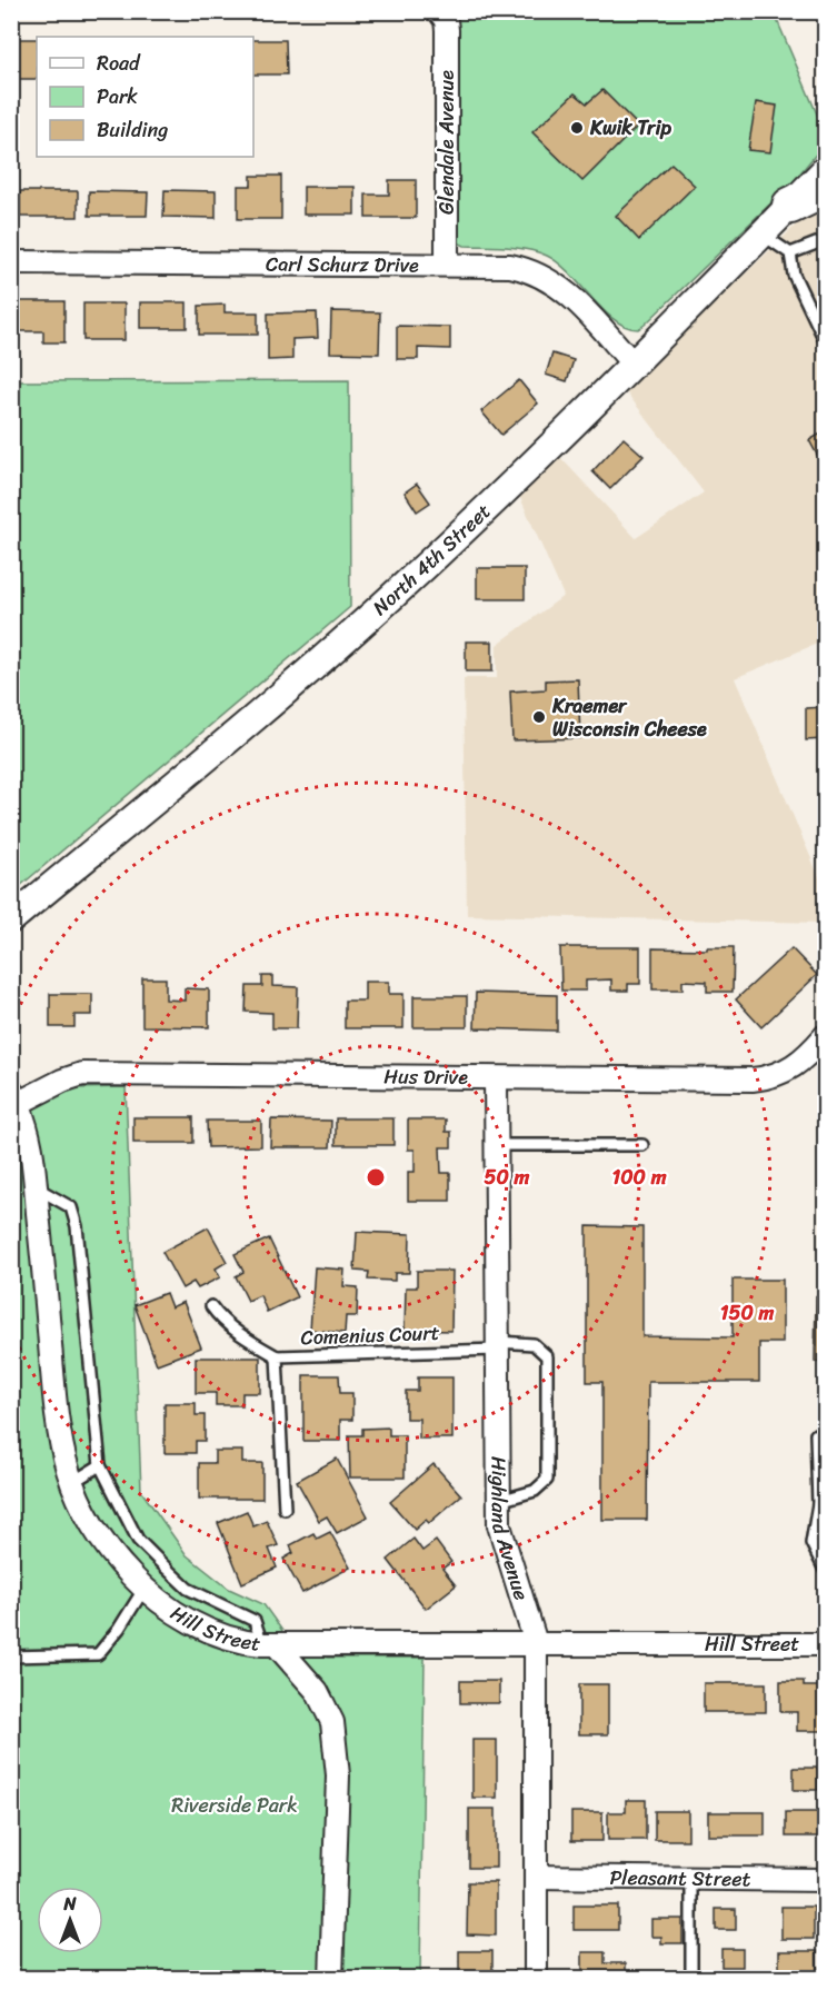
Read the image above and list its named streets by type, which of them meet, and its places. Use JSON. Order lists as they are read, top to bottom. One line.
{"streets":{"street":["Glendale Avenue","Carl Schurz Drive","North 4th Street","Hus Drive","Highland Avenue","Hill Street","Pleasant Street"],"lane":["Comenius Court"]},"crossings":[["Glendale Avenue","Carl Schurz Drive"],["Carl Schurz Drive","North 4th Street"],["Hus Drive","Highland Avenue"],["Hus Drive","Hill Street"],["Comenius Court","Highland Avenue"],["Highland Avenue","Hill Street"],["Highland Avenue","Pleasant Street"]],"parks":["Riverside Park"],"places":["Kwik Trip","Kraemer Wisconsin Cheese"],"legend":["Road","Park","Building"],"north":"top","rings":["50 m","100 m","150 m"]}
